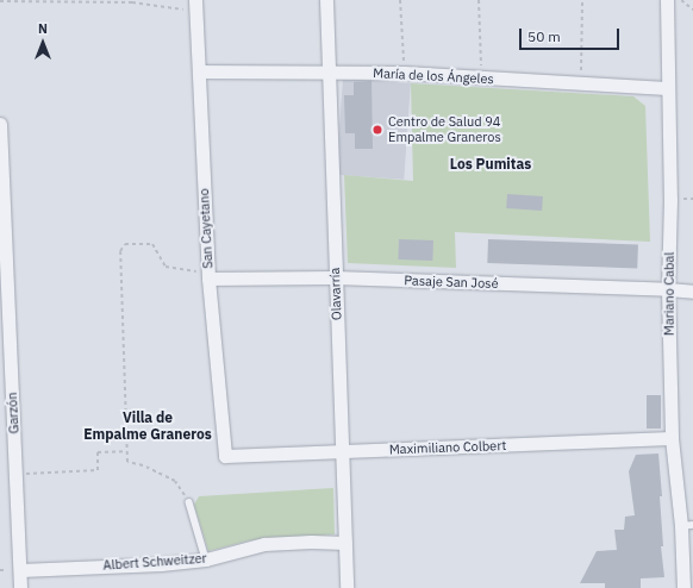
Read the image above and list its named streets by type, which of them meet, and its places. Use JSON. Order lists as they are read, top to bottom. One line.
{"streets":{"street":["María de los Ángeles","San Cayetano","Pasaje San José","Olavarría","Mariano Cabal","Garzón","Maximiliano Colbert","Albert Schweitzer"]},"crossings":[["María de los Ángeles","San Cayetano"],["María de los Ángeles","Olavarría"],["María de los Ángeles","Mariano Cabal"],["San Cayetano","Pasaje San José"],["San Cayetano","Maximiliano Colbert"],["Pasaje San José","Olavarría"],["Pasaje San José","Mariano Cabal"],["Olavarría","Maximiliano Colbert"],["Olavarría","Albert Schweitzer"],["Mariano Cabal","Maximiliano Colbert"],["Garzón","Albert Schweitzer"]],"districts":["Los Pumitas","Villa de Empalme Graneros"],"places":["Centro de Salud 94 Empalme Graneros"],"scale_bar":"50 m","north":"top"}
